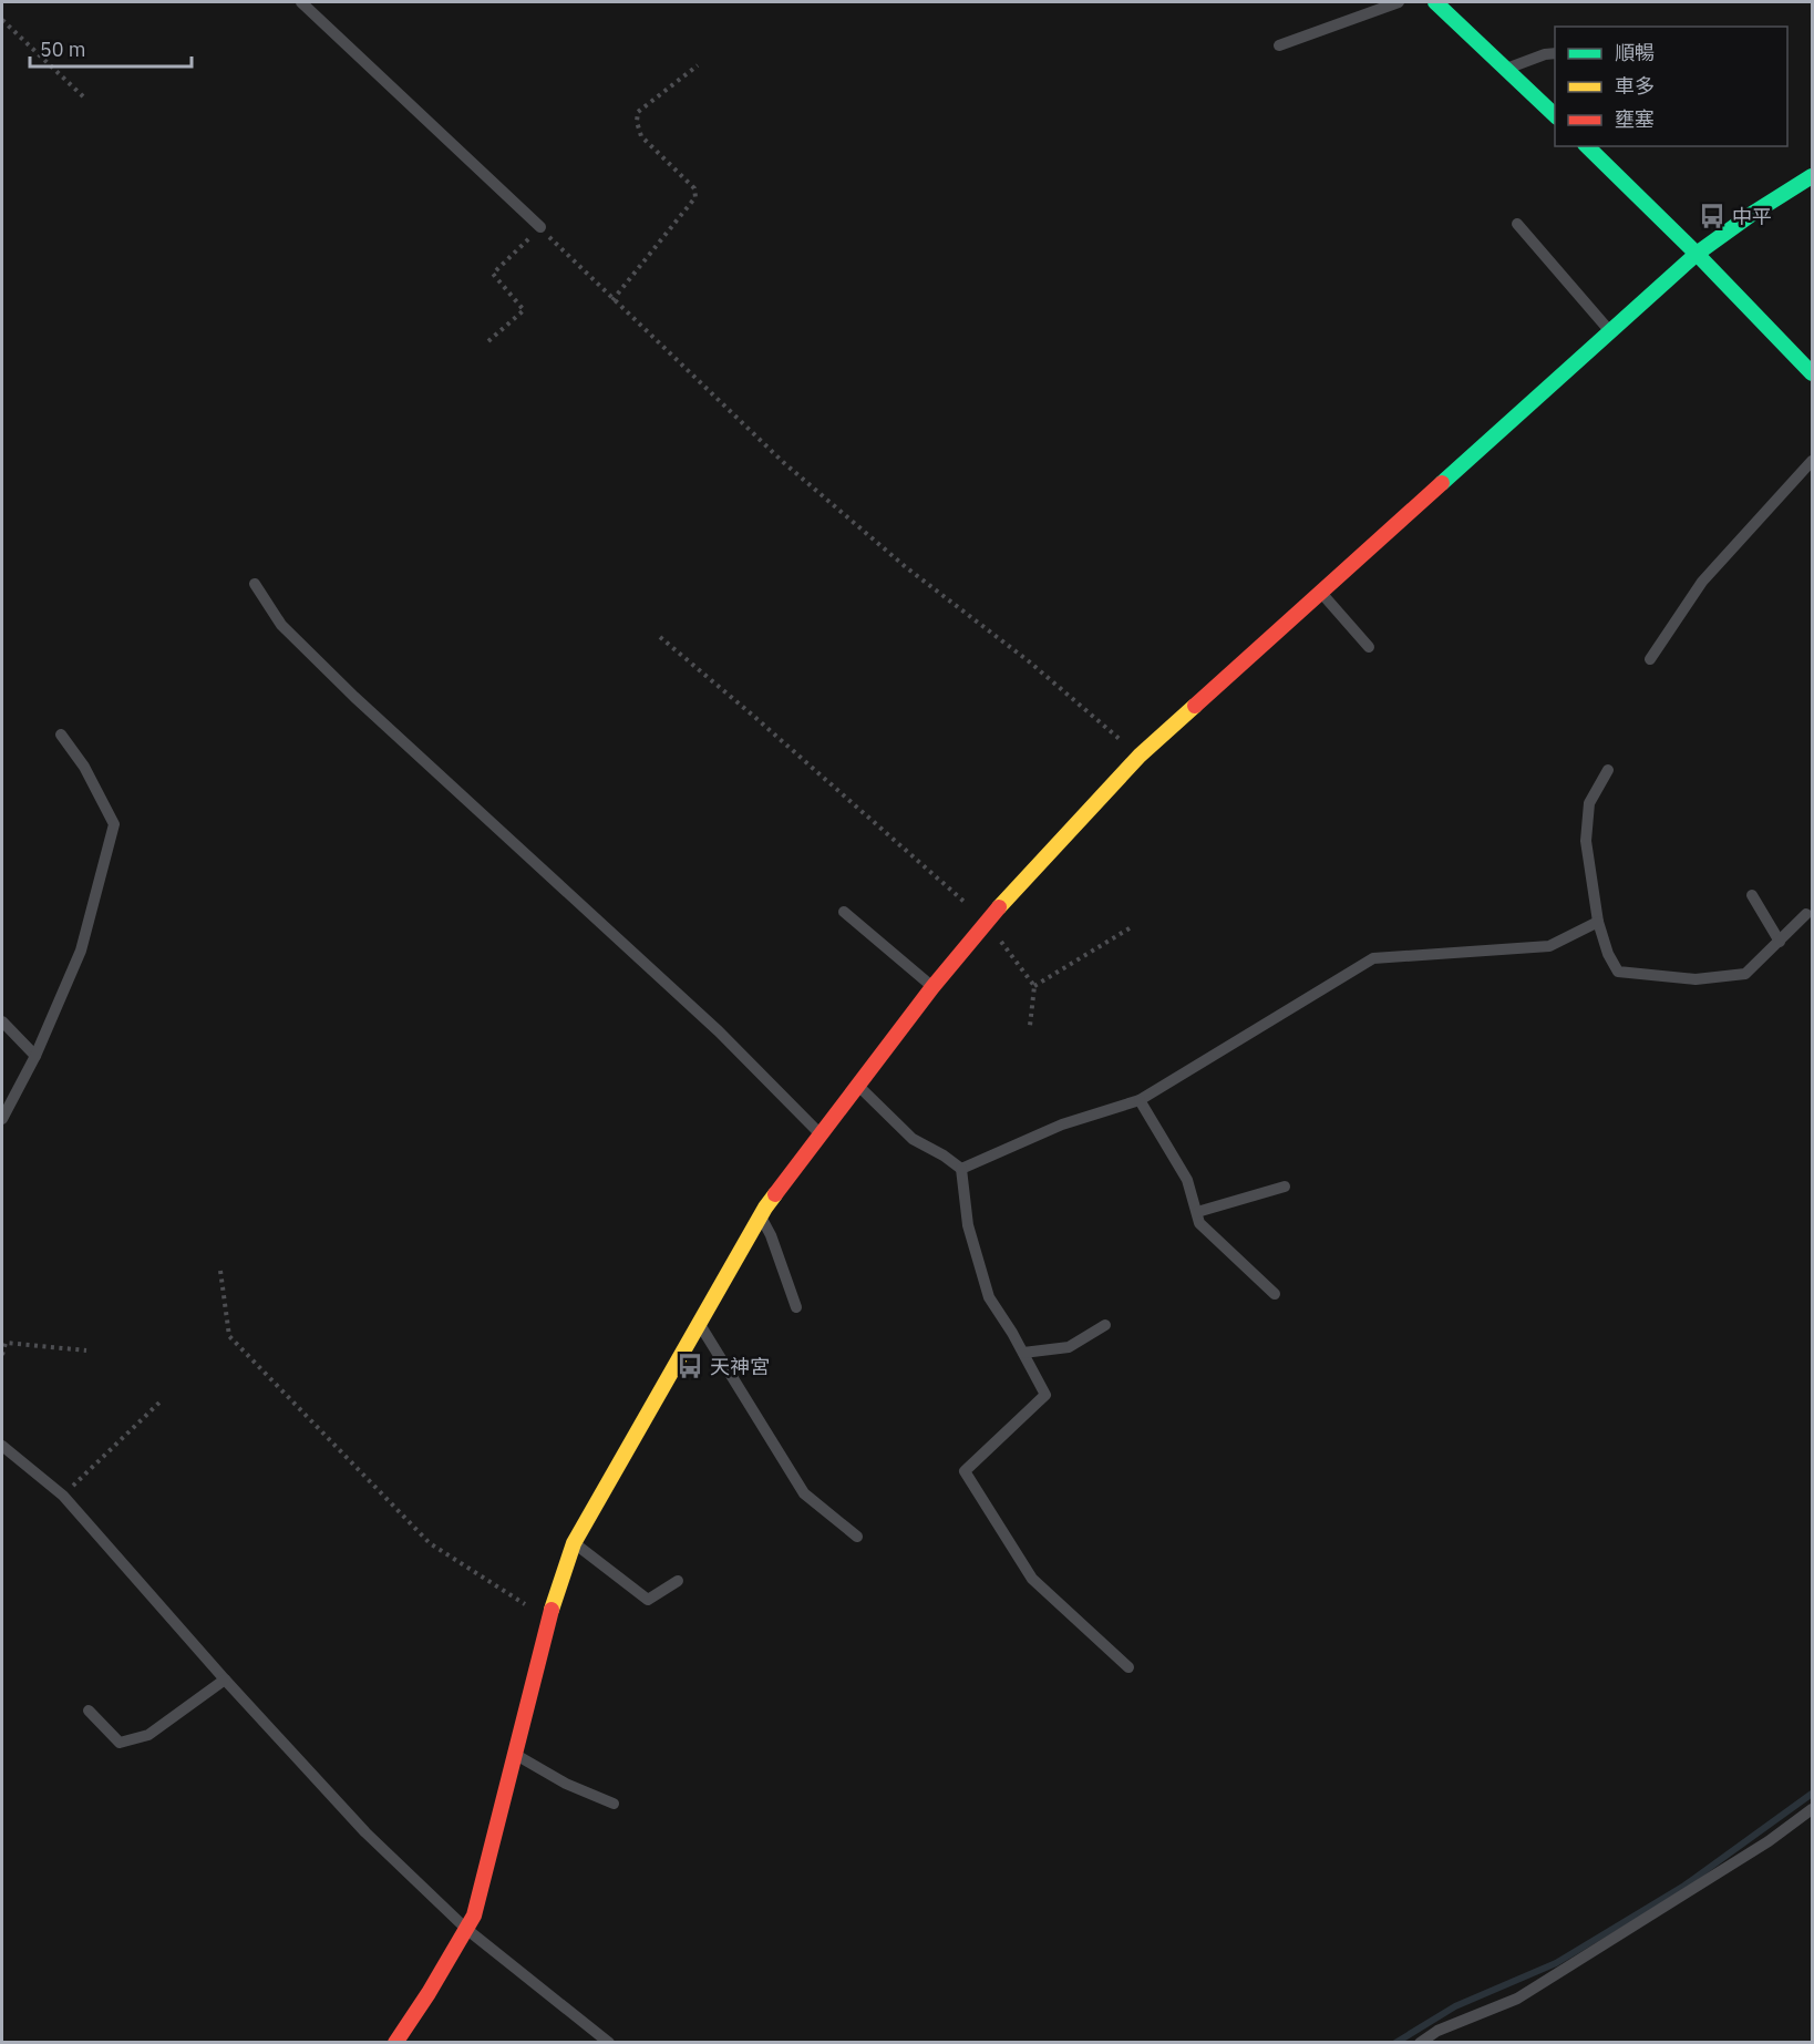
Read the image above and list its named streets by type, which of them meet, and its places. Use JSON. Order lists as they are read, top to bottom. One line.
{"places":{"bus stop":["中平","天神宮"]},"legend":["順暢","車多","壅塞"],"scale_bar":"50 m"}
